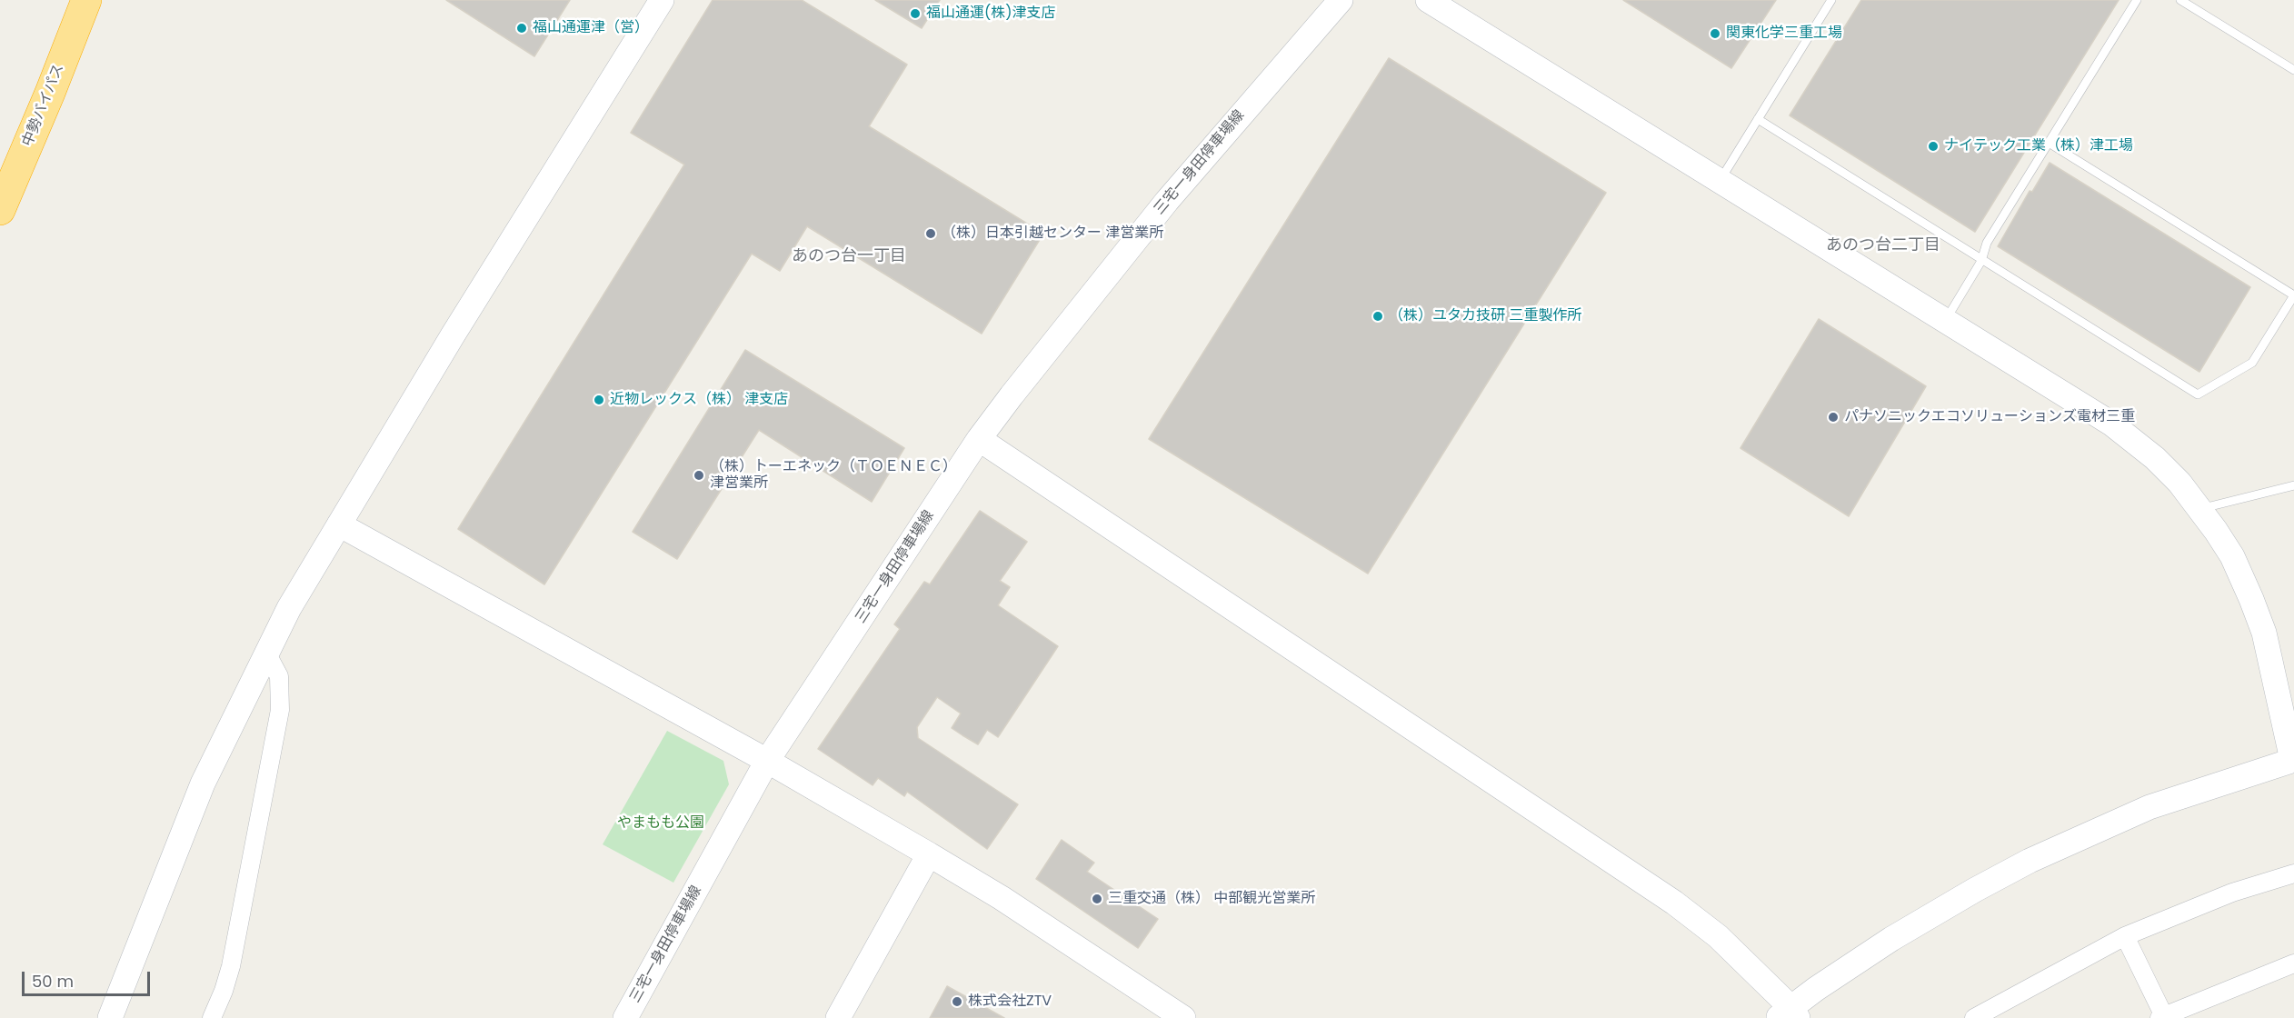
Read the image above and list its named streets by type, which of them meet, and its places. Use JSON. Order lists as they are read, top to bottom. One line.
{"streets":{"highway":["中勢バイパス"],"street":["三宅一身田停車場線"]},"districts":["あのつ台二丁目","あのつ台一丁目"],"parks":["やまもも公園"],"places":["福山通運(株)津支店","福山通運津（営）","関東化学三重工場","ナイテック工業（株）津工場","（株）日本引越センター 津営業所","（株）ユタカ技研 三重製作所","近物レックス（株） 津支店","パナソニックエコソリューションズ電材三重","（株）トーエネック（ＴＯＥＮＥＣ） 津営業所","三重交通（株） 中部観光営業所","株式会社ZTV"],"scale_bar":"50 m"}
